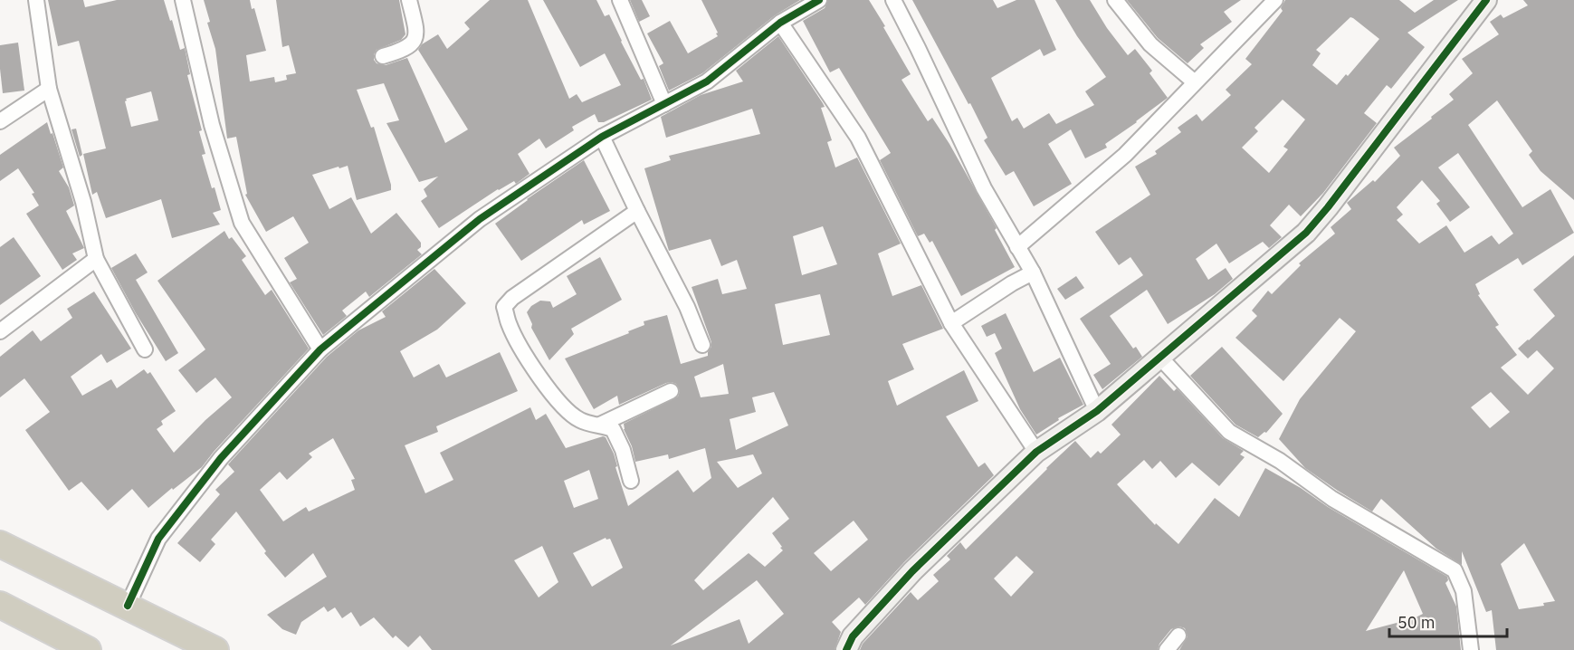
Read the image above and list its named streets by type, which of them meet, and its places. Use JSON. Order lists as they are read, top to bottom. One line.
{"scale_bar":"50 m"}
